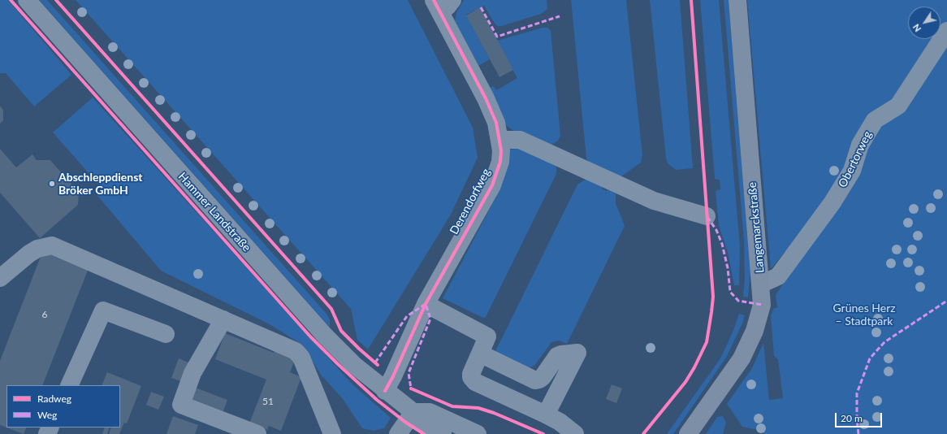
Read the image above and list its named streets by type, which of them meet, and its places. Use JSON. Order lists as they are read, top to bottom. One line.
{"streets":{"main road":["Langemarckstraße"],"street":["Obertorweg","Derendorfweg","Hammer Landstraße"]},"crossings":[["Obertorweg","Langemarckstraße"],["Derendorfweg","Hammer Landstraße"]],"parks":["Grünes Herz – Stadtpark"],"places":["Abschleppdienst Bröker GmbH"],"house_numbers":["6","51"],"legend":["Radweg","Weg"],"scale_bar":"20 m","north":"bottom left"}
